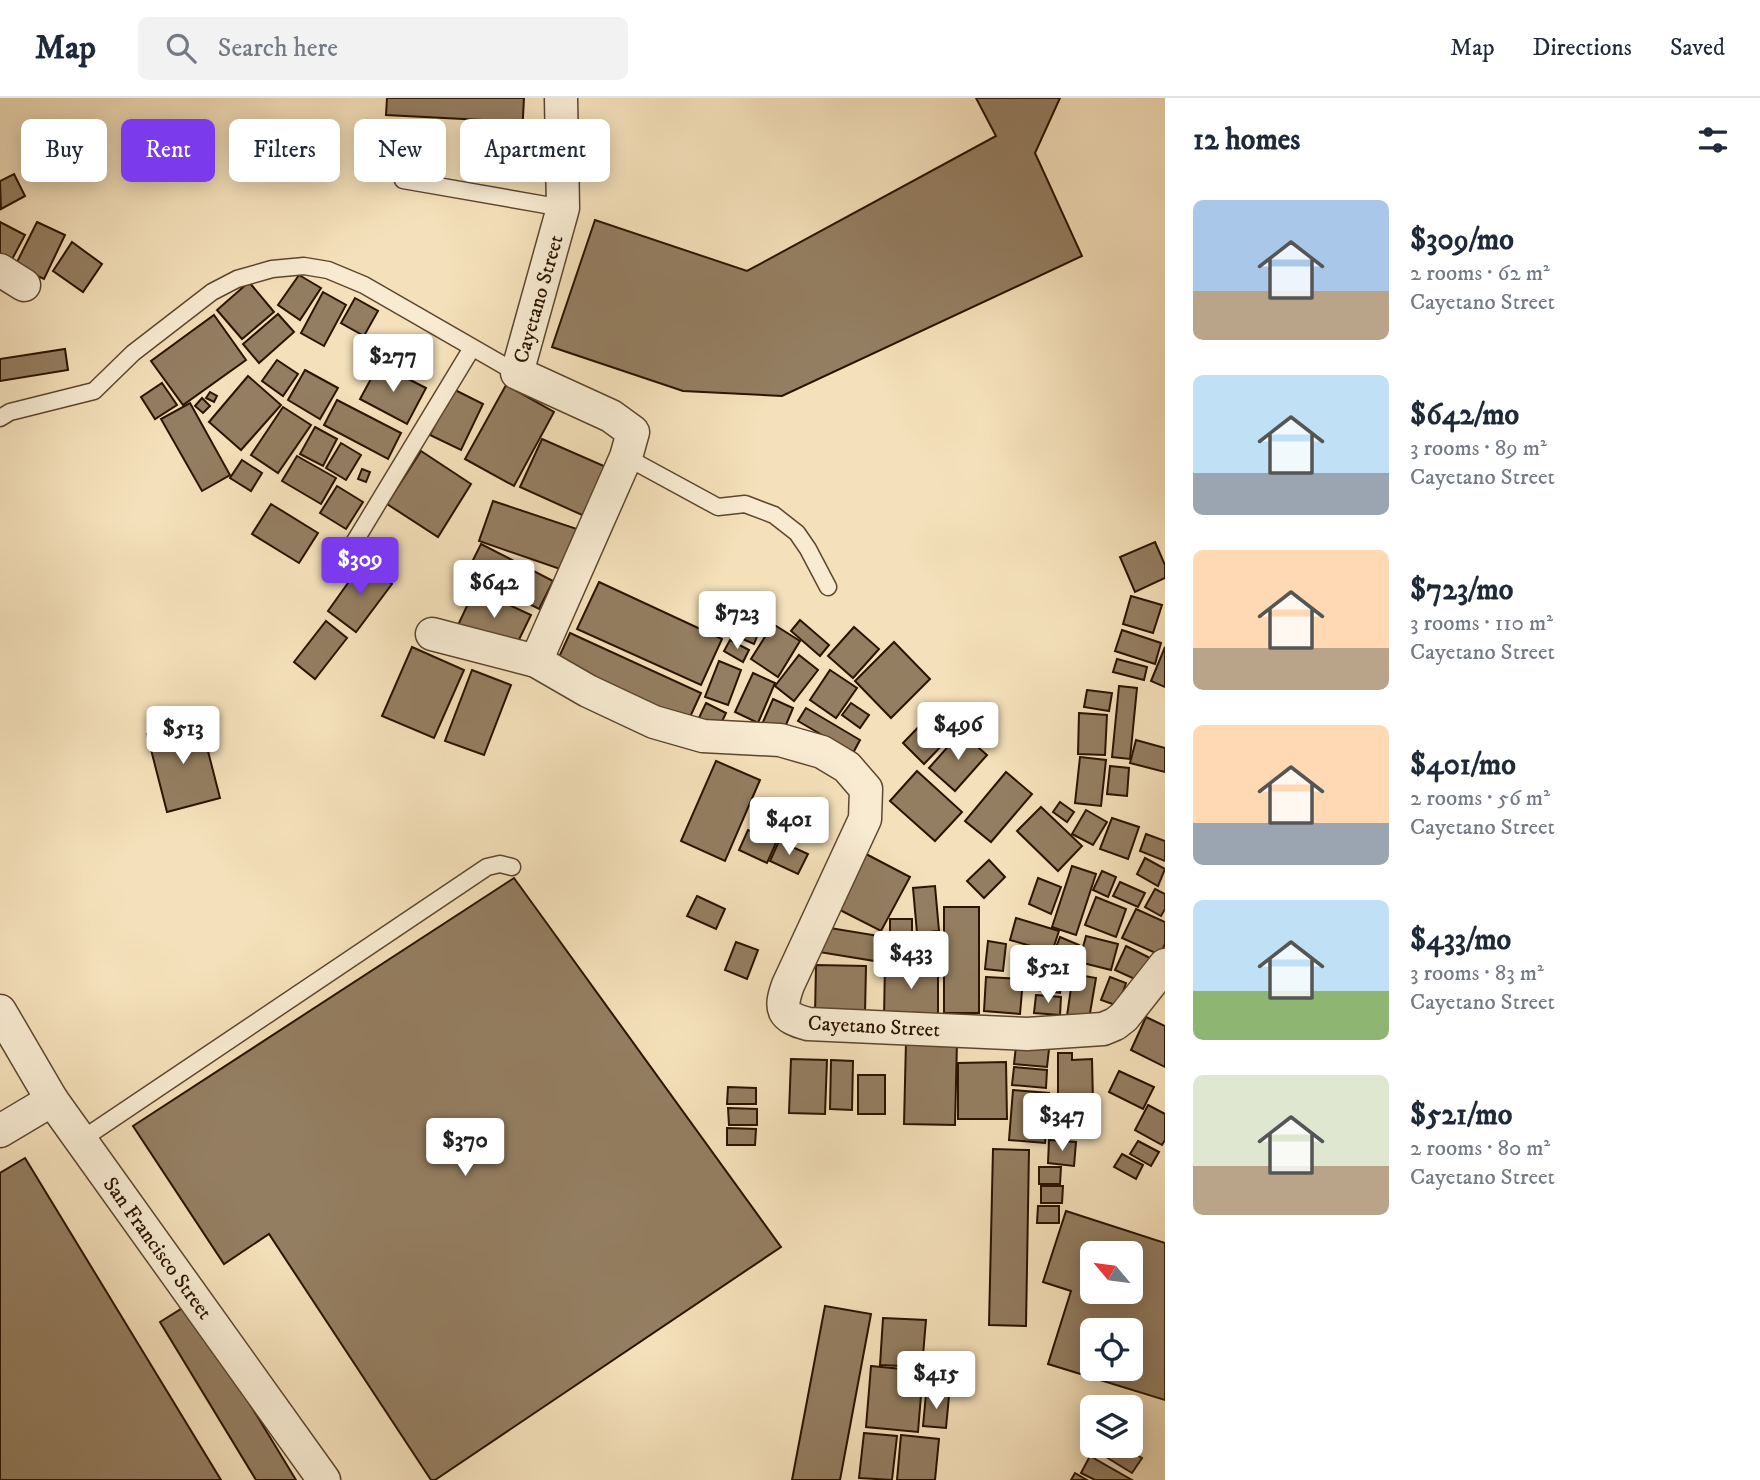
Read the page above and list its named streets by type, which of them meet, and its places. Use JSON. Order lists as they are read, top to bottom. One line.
{"streets":{"street":["Cayetano Street","San Francisco Street"]},"north":"top left","page":{"header":"Map","search":"Search here","nav":["Map","Directions","Saved"],"heading":"12 homes","chip":["Buy","Rent","Filters","New","Apartment"],"list":[{"name":"$309/mo","note":"2 rooms · 62 m² · Cayetano Street"},{"name":"$642/mo","note":"3 rooms · 89 m² · Cayetano Street"},{"name":"$723/mo","note":"3 rooms · 110 m² · Cayetano Street"},{"name":"$401/mo","note":"2 rooms · 56 m² · Cayetano Street"},{"name":"$433/mo","note":"3 rooms · 83 m² · Cayetano Street"},{"name":"$521/mo","note":"2 rooms · 80 m² · Cayetano Street"}],"price":["$277","$309","$642","$723","$496","$513","$401","$433","$521","$347","$370","$415"]}}
